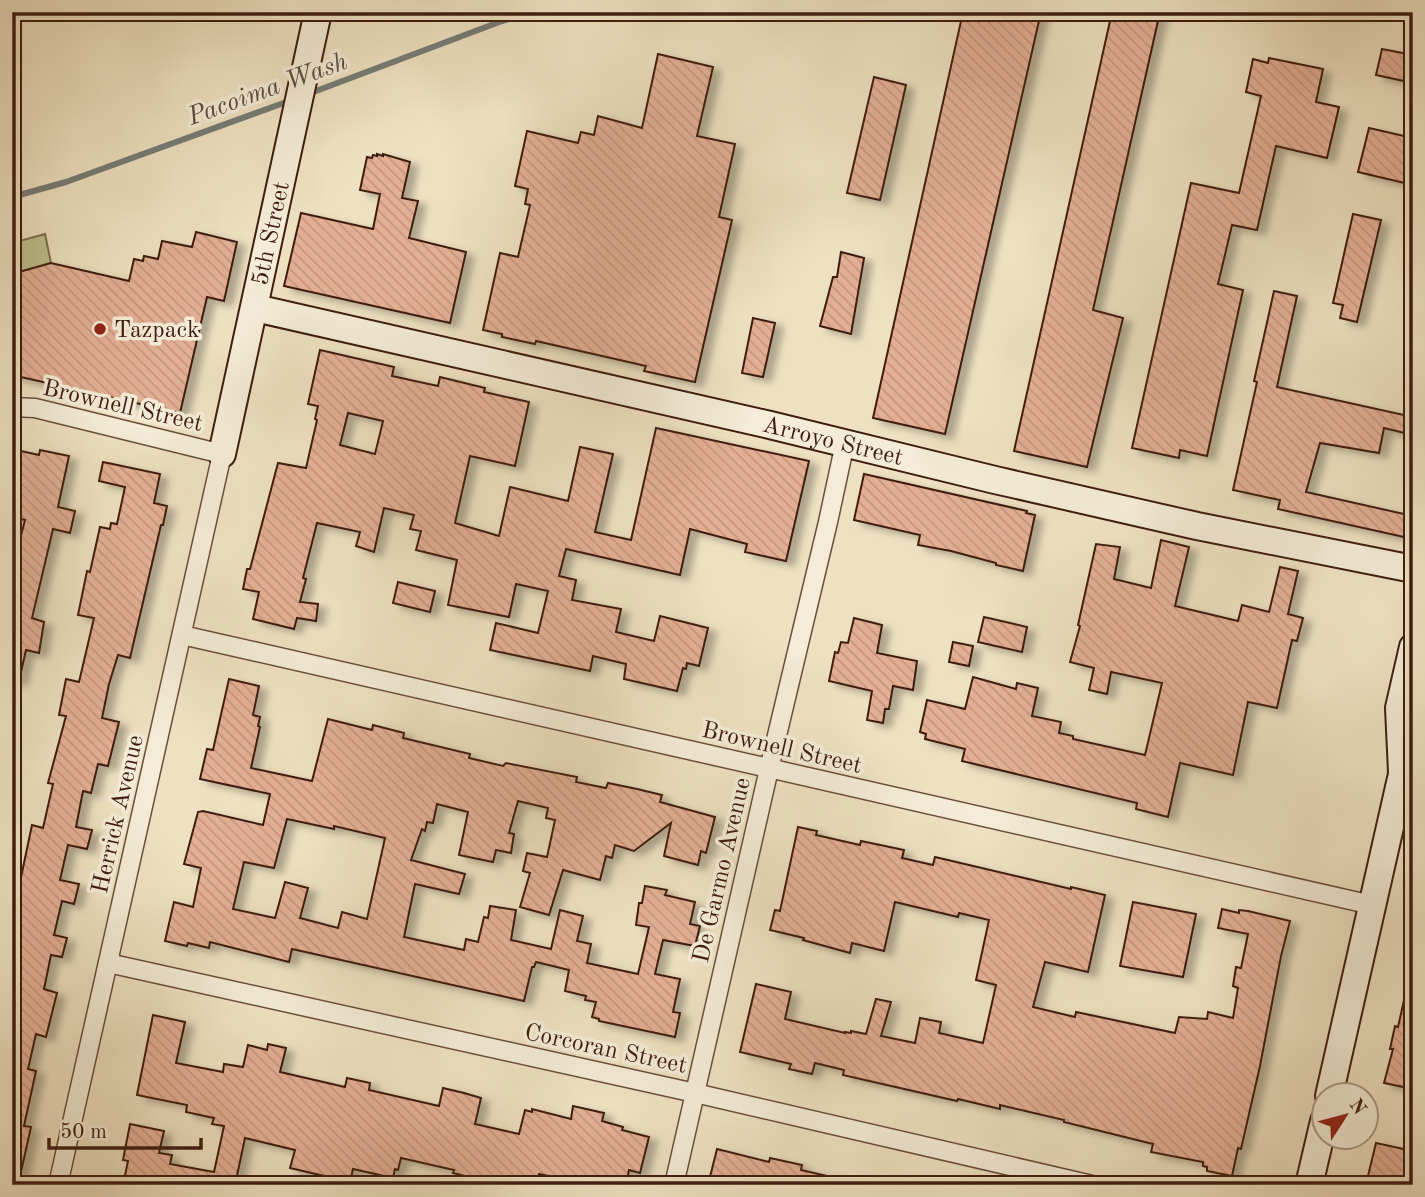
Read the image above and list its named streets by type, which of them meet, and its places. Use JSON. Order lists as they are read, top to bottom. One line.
{"streets":{"street":["5th Street","Brownell Street","Arroyo Street","Herrick Avenue","De Garmo Avenue","Corcoran Street"]},"crossings":[["5th Street","Brownell Street"],["5th Street","Arroyo Street"],["5th Street","Herrick Avenue"],["Brownell Street","Herrick Avenue"],["Brownell Street","De Garmo Avenue"],["Arroyo Street","De Garmo Avenue"],["Herrick Avenue","Corcoran Street"],["De Garmo Avenue","Corcoran Street"]],"water":["Pacoima Wash"],"places":["Tazpack"],"scale_bar":"50 m","north":"top right"}
